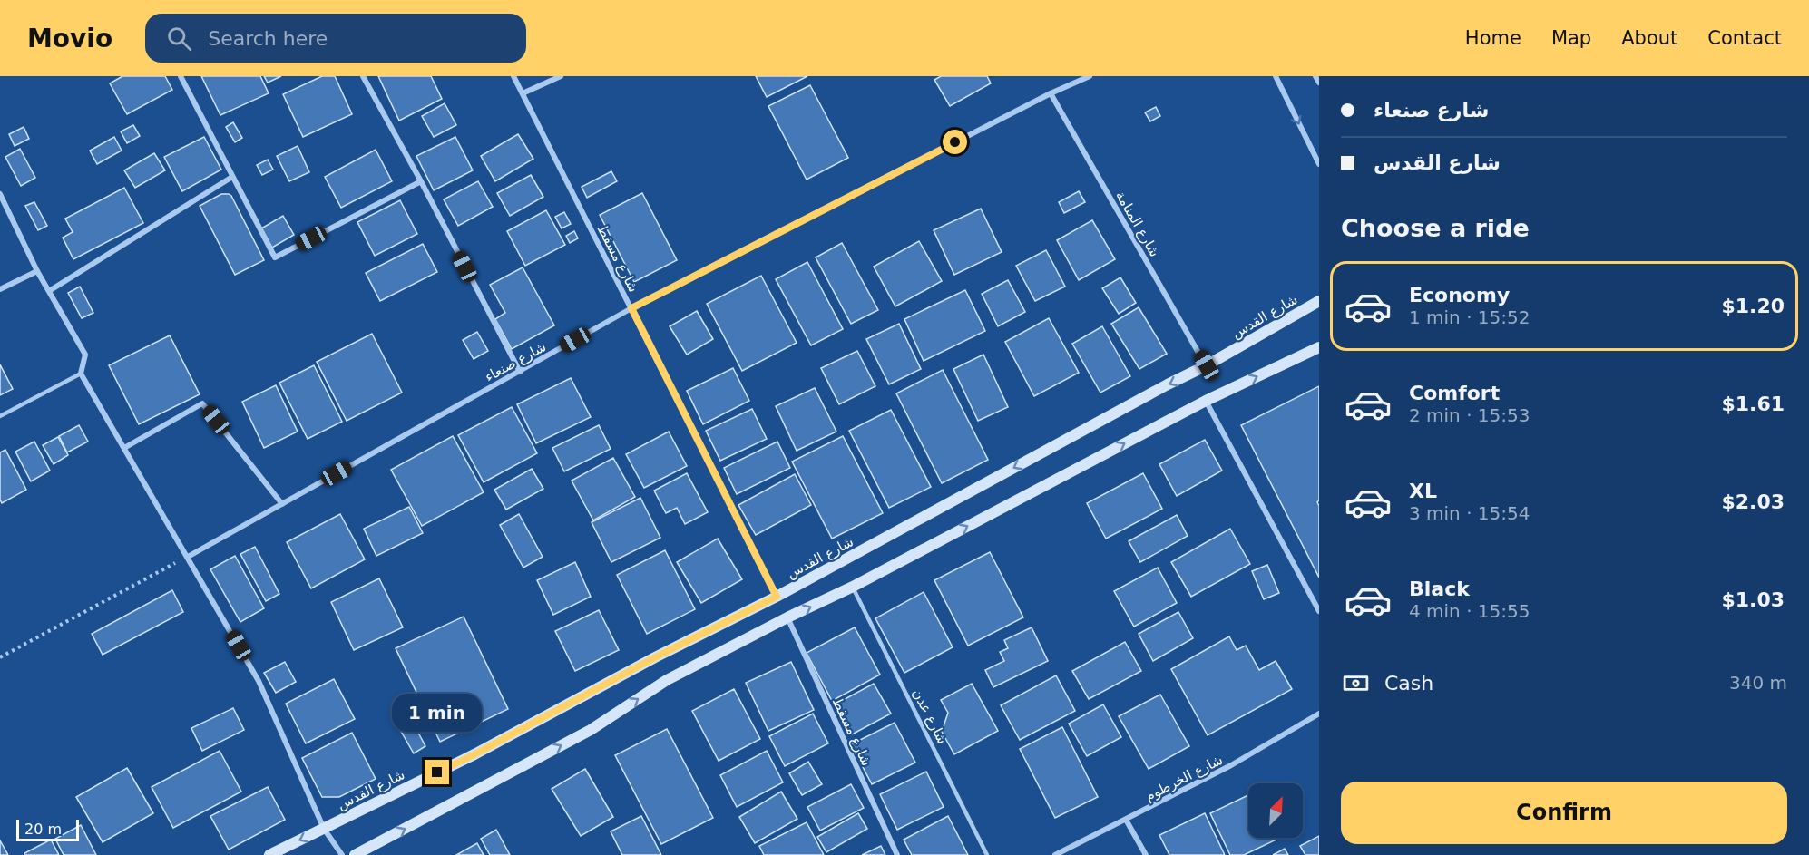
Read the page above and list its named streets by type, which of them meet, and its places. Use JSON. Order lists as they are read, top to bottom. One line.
{"streets":{"main road":["شارع القدس"],"street":["شارع المنامة","شارع مسقط","شارع صنعاء","شارع الخرطوم"],"lane":["شارع عدن"]},"crossings":[["شارع المنامة","شارع القدس"],["شارع المنامة","شارع صنعاء"],["شارع مسقط","شارع القدس"],["شارع مسقط","شارع صنعاء"]],"scale_bar":"20 m","north":"top right","page":{"header":"Movio","search":"Search here","nav":["Home","Map","About","Contact"],"banner":["شارع صنعاء","شارع القدس"],"heading":"Choose a ride","list":[{"name":"Economy","note":"1 min · 15:52","value":"$1.20"},{"name":"Comfort","note":"2 min · 15:53","value":"$1.61"},{"name":"XL","note":"3 min · 15:54","value":"$2.03"},{"name":"Black","note":"4 min · 15:55","value":"$1.03"}],"pay":["Cash","340 m"],"bubble":"1 min","buttons":"Confirm","scale":"20 m"}}
